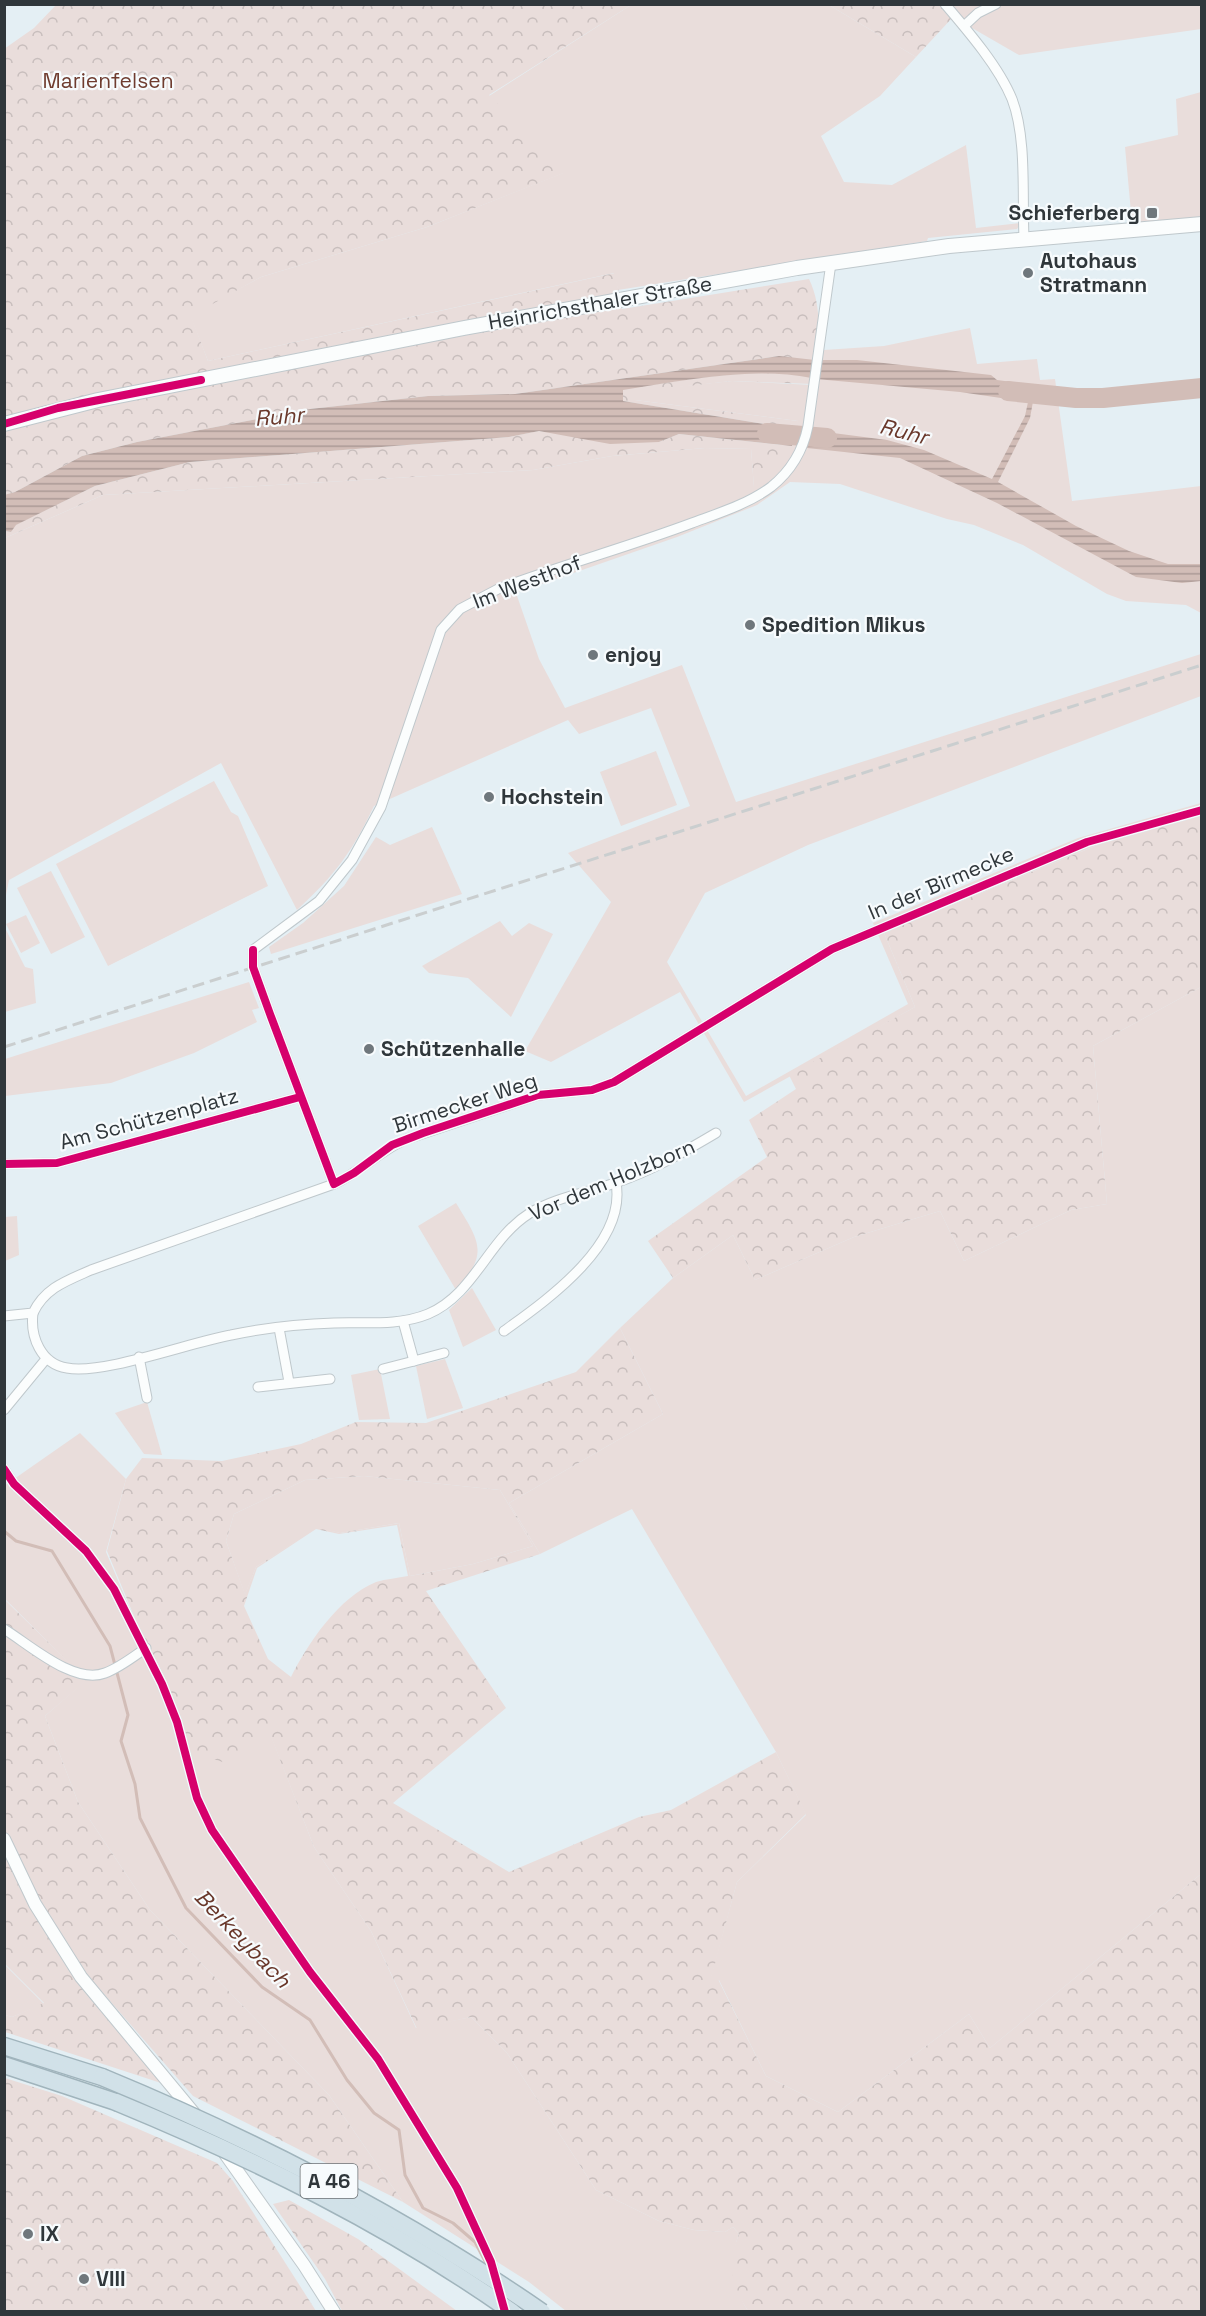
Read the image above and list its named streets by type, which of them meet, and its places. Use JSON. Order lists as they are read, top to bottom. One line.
{"streets":{"highway":["A 46"],"main road":["Heinrichsthaler Straße"],"street":["Im Westhof","In der Birmecke","Birmecker Weg","Am Schützenplatz","Vor dem Holzborn"]},"crossings":[["Heinrichsthaler Straße","Im Westhof"],["Im Westhof","Am Schützenplatz"],["In der Birmecke","Birmecker Weg"]],"water":["Ruhr","Berkeybach"],"parks":["Marienfelsen"],"places":{"transit":["Schieferberg"],"other":["Autohaus Stratmann","Spedition Mikus","enjoy","Hochstein","Schützenhalle","IX","VIII"]}}
